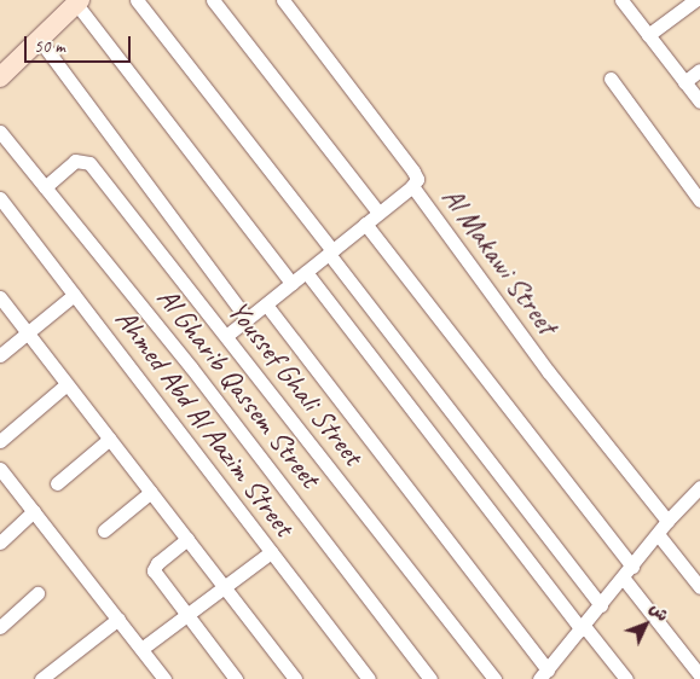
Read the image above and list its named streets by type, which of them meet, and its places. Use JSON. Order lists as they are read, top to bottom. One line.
{"streets":{"street":["Al Makawi Street","Youssef Ghali Street","Al Gharib Qassem Street","Ahmed Abd Al Aazim Street"]},"crossings":[["Youssef Ghali Street","Al Gharib Qassem Street"]],"scale_bar":"50 m","north":"top right"}
